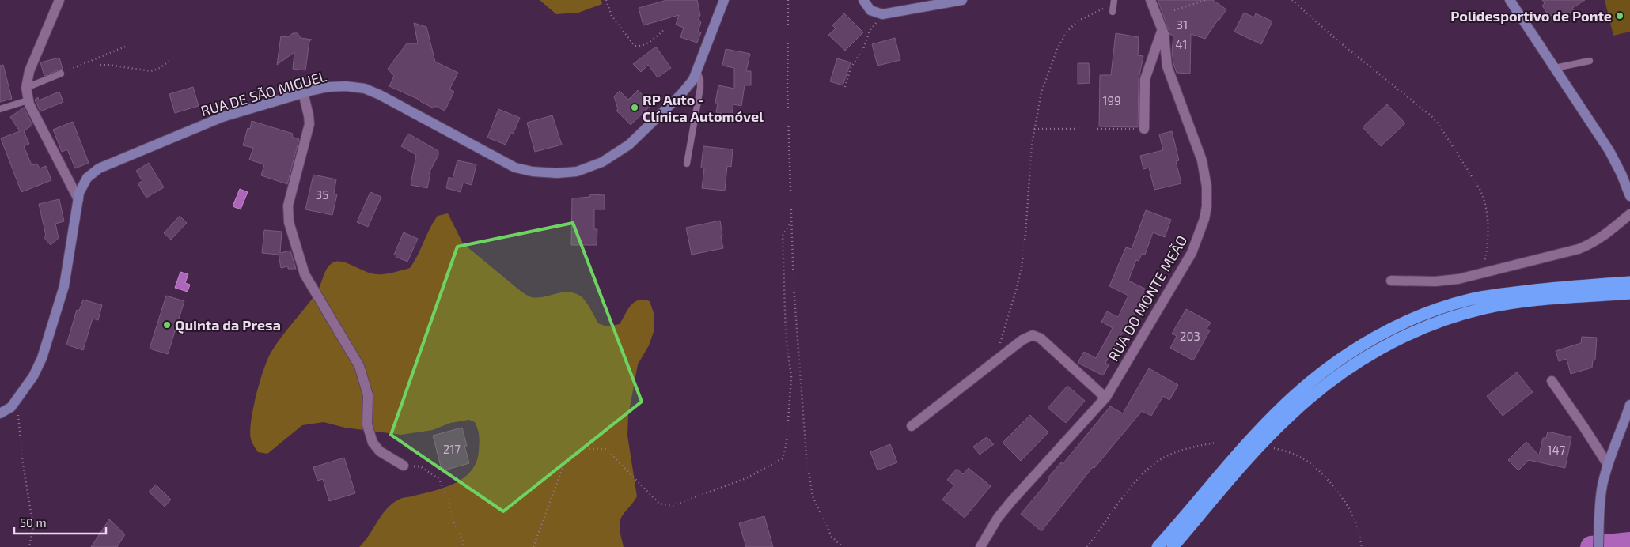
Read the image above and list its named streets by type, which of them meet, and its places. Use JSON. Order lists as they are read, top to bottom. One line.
{"streets":{"street":["RUA DE SÃO MIGUEL","RUA DO MONTE MEÃO"]},"places":["Polidesportivo de Ponte","RP Auto - Clínica Automóvel","Quinta da Presa"],"house_numbers":["31","41","199","35","203","217","147"],"scale_bar":"50 m"}
